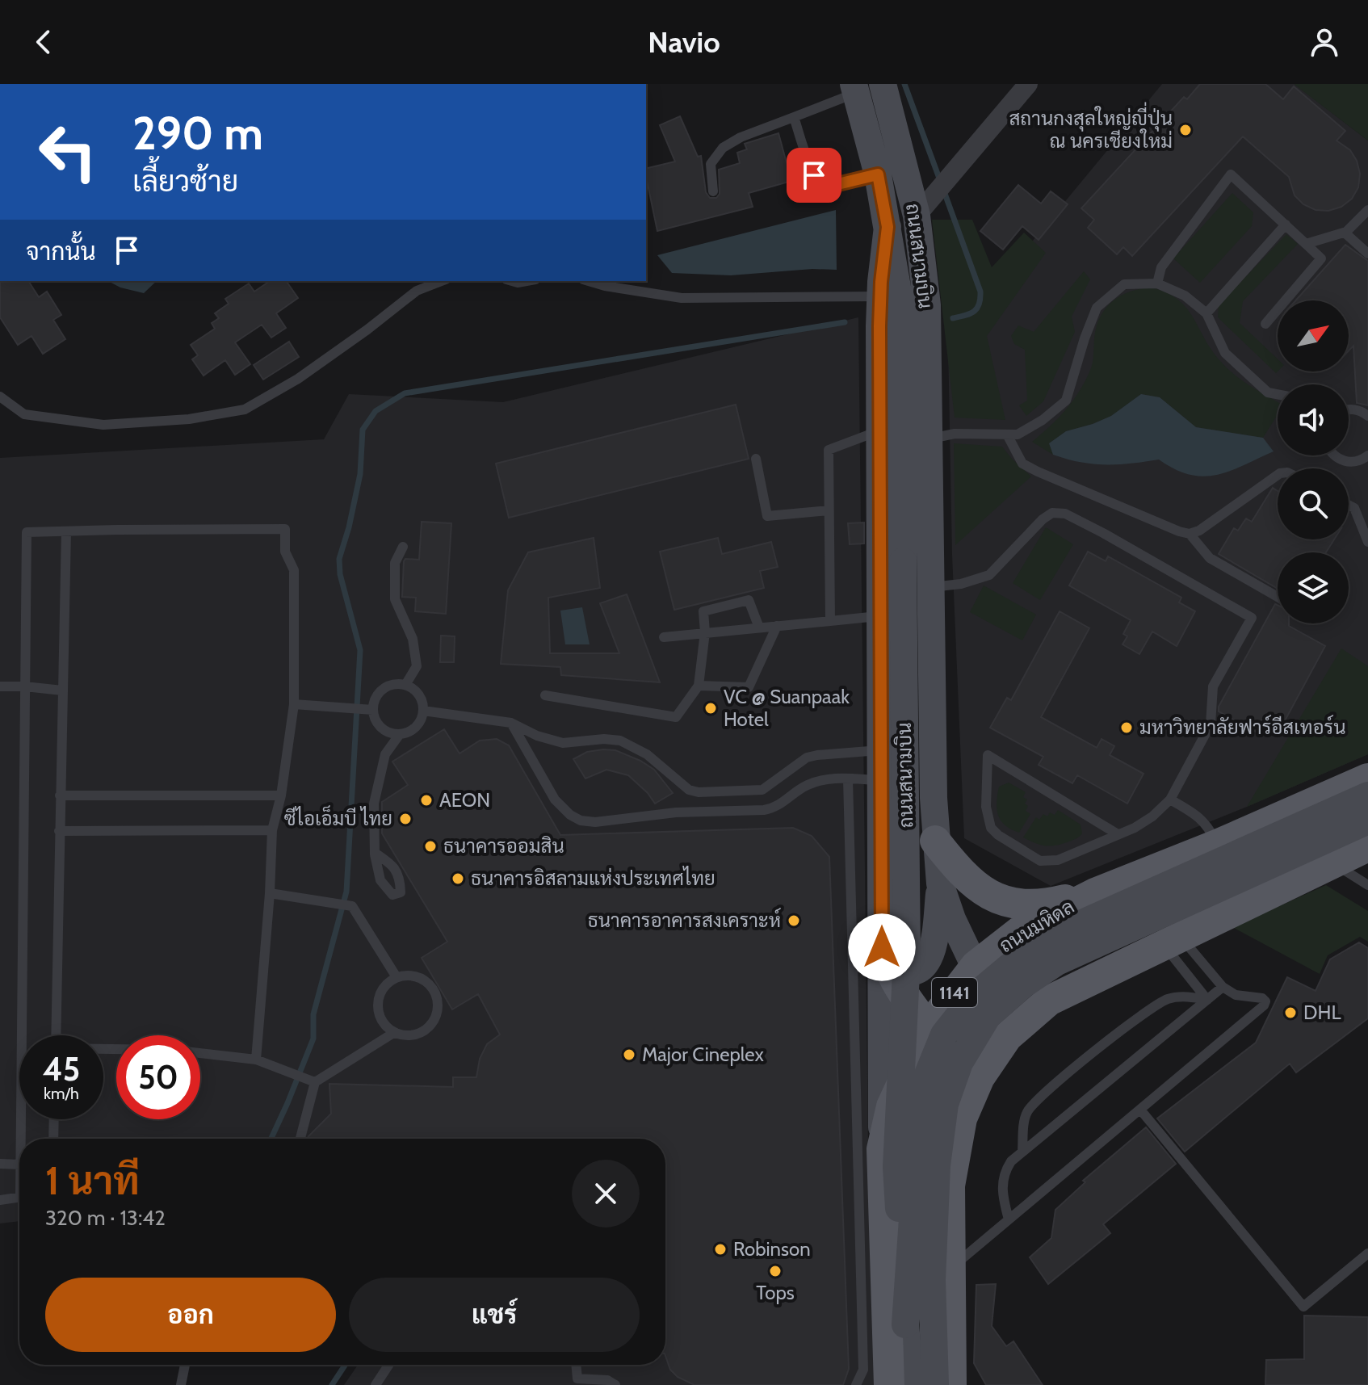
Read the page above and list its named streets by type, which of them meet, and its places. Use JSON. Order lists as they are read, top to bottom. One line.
{"streets":{"main road":["ถนนสนามบิน","ถนนมหิดล","1141"]},"crossings":[["ถนนสนามบิน","ถนนมหิดล"]],"places":["สถานกงสุลใหญ่ญี่ปุ่น ณ นครเชียงใหม่","VC @ Suanpaak Hotel","มหาวิทยาลัยฟาร์อีสเทอร์น","AEON","ซีไอเอ็มบี ไทย","ธนาคารออมสิน","ธนาคารอิสลามแห่งประเทศไทย","ธนาคารอาคารสงเคราะห์","DHL","Major Cineplex","Robinson","Tops"],"north":"top right","page":{"header":"Navio","turn":["290 m","เลี้ยวซ้าย"],"then":"จากนั้น","speed":"45 km/h","limit":"50","heading":["1 นาที","320 m · 13:42"],"buttons":["ออก","แชร์"]}}
